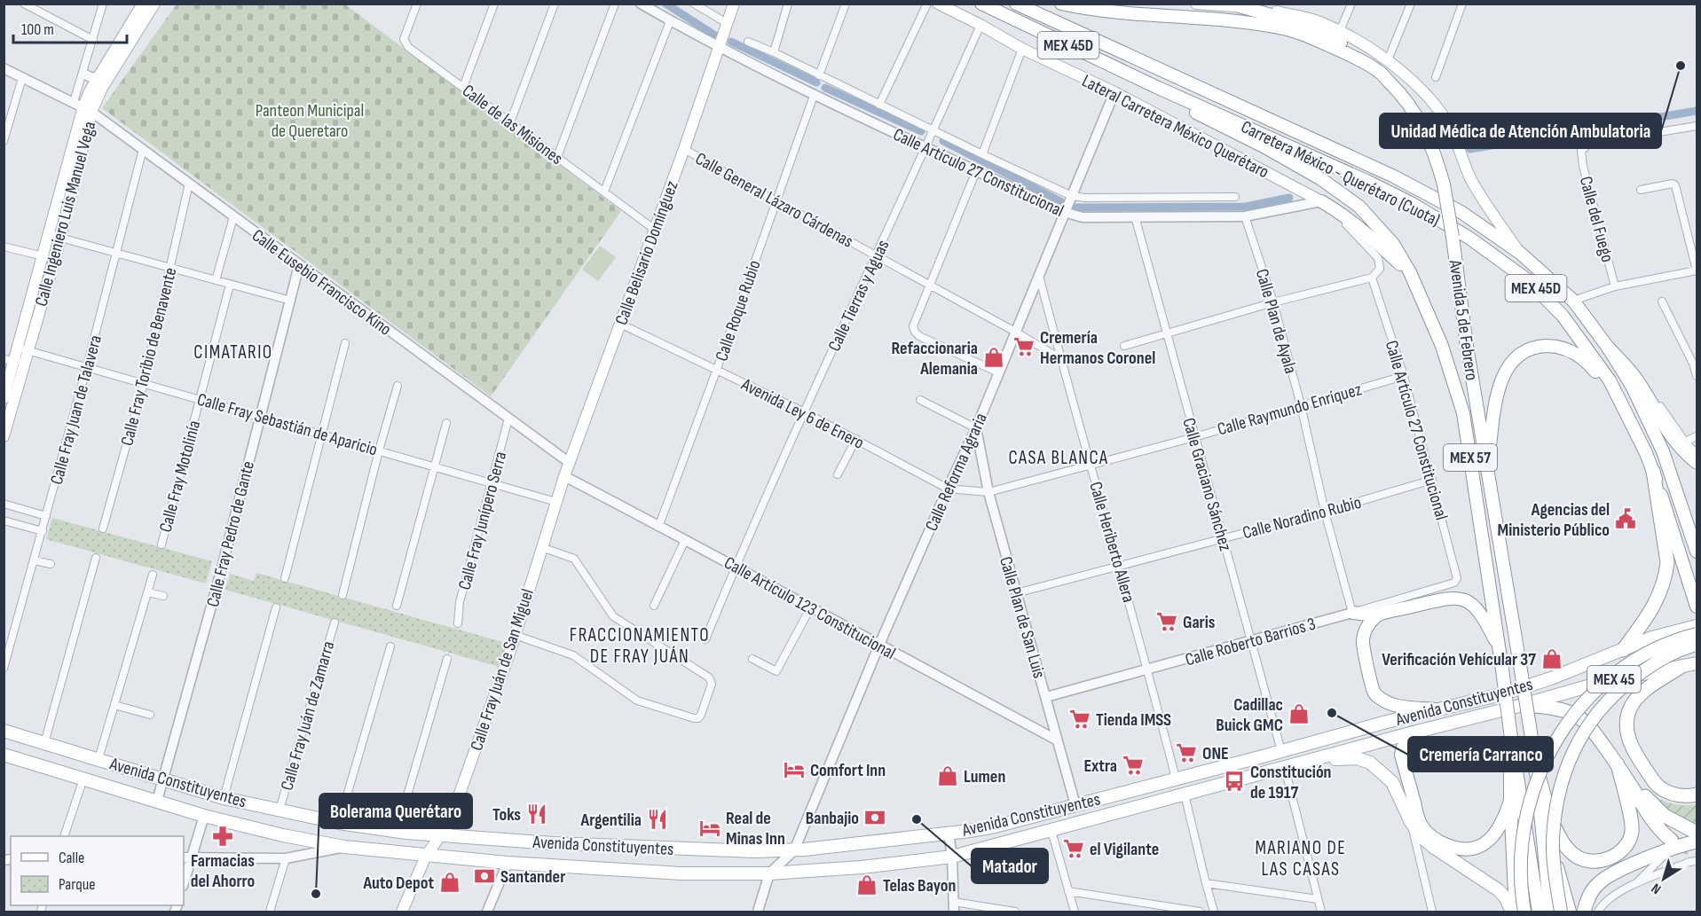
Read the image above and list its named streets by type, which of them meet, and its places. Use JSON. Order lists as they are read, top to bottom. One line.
{"streets":{"main road":["MEX 45D","Lateral Carretera México Querétaro","Carretera México - Querétaro (Cuota)","Calle Ingeniero Luis Manuel Vega","Calle Belisario Domínguez","Avenida 5 de Febrero","MEX 57","Calle Fray Juán de San Miguel","MEX 45","Avenida Constituyentes"],"street":["Calle de las Misiones","Calle Artículo 27 Constitucional","Calle General Lázaro Cárdenas","Calle del Fuego","Calle Eusebio Francisco Kino","Calle Tierras y Aguas","Calle Roque Rubio","Calle Plan de Ayala","Calle Fray Toribio de Benavente","Calle Raymundo Enríquez","Calle Fray Juan de Talavera","Avenida Ley 6 de Enero","Calle Fray Sebastián de Aparicio","Calle Reforma Agraria","Calle Fray Motolinía","Calle Graciano Sánchez","Calle Noradino Rubio","Calle Fray Junípero Serra","Calle Fray Pedro de Gante","Calle Heriberto Allera","Calle Artículo 123 Constitucional","Calle Plan de San Luis","Calle Roberto Barrios 3","Calle Fray Juán de Zamarra"]},"crossings":[["Calle de las Misiones","Calle Belisario Domínguez"],["Lateral Carretera México Querétaro","Calle Artículo 27 Constitucional"],["Lateral Carretera México Querétaro","Calle Tierras y Aguas"],["Lateral Carretera México Querétaro","Calle Reforma Agraria"],["Calle Artículo 27 Constitucional","Calle Belisario Domínguez"],["Calle Artículo 27 Constitucional","Calle Tierras y Aguas"],["Calle Artículo 27 Constitucional","Calle Roque Rubio"],["Calle Artículo 27 Constitucional","Calle Plan de Ayala"],["Calle Artículo 27 Constitucional","Calle Raymundo Enríquez"],["Calle Artículo 27 Constitucional","Calle Reforma Agraria"],["Calle Artículo 27 Constitucional","Calle Graciano Sánchez"],["Calle Artículo 27 Constitucional","Calle Noradino Rubio"],["Calle Artículo 27 Constitucional","Calle Roberto Barrios 3"],["Carretera México - Querétaro (Cuota)","Avenida 5 de Febrero"],["Calle General Lázaro Cárdenas","Calle Belisario Domínguez"],["Calle General Lázaro Cárdenas","Calle Tierras y Aguas"],["Calle General Lázaro Cárdenas","Calle Roque Rubio"],["Calle General Lázaro Cárdenas","Calle Reforma Agraria"],["Calle General Lázaro Cárdenas","Calle Heriberto Allera"],["Calle Ingeniero Luis Manuel Vega","Calle Eusebio Francisco Kino"],["Calle Ingeniero Luis Manuel Vega","Calle Fray Sebastián de Aparicio"],["Calle Belisario Domínguez","Calle Eusebio Francisco Kino"],["Calle Belisario Domínguez","Avenida Ley 6 de Enero"],["Calle Belisario Domínguez","Calle Fray Sebastián de Aparicio"],["Calle Belisario Domínguez","Calle Artículo 123 Constitucional"],["Calle Belisario Domínguez","Calle Fray Juán de San Miguel"],["Calle Eusebio Francisco Kino","Calle Fray Toribio de Benavente"],["Calle Eusebio Francisco Kino","Calle Fray Juan de Talavera"],["Calle Eusebio Francisco Kino","Calle Fray Junípero Serra"],["Calle Eusebio Francisco Kino","Calle Fray Pedro de Gante"],["Calle Tierras y Aguas","Avenida Ley 6 de Enero"],["Calle Tierras y Aguas","Calle Artículo 123 Constitucional"],["Calle Roque Rubio","Avenida Ley 6 de Enero"],["Calle Roque Rubio","Calle Artículo 123 Constitucional"],["Calle Plan de Ayala","Calle Raymundo Enríquez"],["Calle Plan de Ayala","Calle Noradino Rubio"],["Calle Plan de Ayala","Calle Roberto Barrios 3"],["Calle Fray Toribio de Benavente","Calle Fray Sebastián de Aparicio"],["Calle Raymundo Enríquez","Avenida Ley 6 de Enero"],["Calle Raymundo Enríquez","Calle Graciano Sánchez"],["Calle Raymundo Enríquez","Calle Heriberto Allera"],["Calle Raymundo Enríquez","Calle Plan de San Luis"],["Calle Fray Juan de Talavera","Calle Fray Sebastián de Aparicio"],["Avenida Ley 6 de Enero","Calle Reforma Agraria"],["Avenida Ley 6 de Enero","Calle Plan de San Luis"],["Calle Fray Sebastián de Aparicio","Calle Fray Motolinía"],["Calle Fray Sebastián de Aparicio","Calle Fray Junípero Serra"],["Calle Fray Sebastián de Aparicio","Calle Fray Pedro de Gante"],["Calle Fray Sebastián de Aparicio","Calle Fray Juán de San Miguel"],["Calle Reforma Agraria","Calle Heriberto Allera"],["Calle Reforma Agraria","Calle Artículo 123 Constitucional"],["Calle Reforma Agraria","Calle Plan de San Luis"],["Calle Reforma Agraria","Avenida Constituyentes"],["Calle Graciano Sánchez","Calle Noradino Rubio"],["Calle Graciano Sánchez","Calle Roberto Barrios 3"],["Calle Graciano Sánchez","Avenida Constituyentes"],["Calle Noradino Rubio","Calle Heriberto Allera"],["Calle Noradino Rubio","Calle Plan de San Luis"],["Calle Fray Pedro de Gante","Avenida Constituyentes"],["Calle Heriberto Allera","Calle Roberto Barrios 3"],["Calle Heriberto Allera","Avenida Constituyentes"],["Calle Artículo 123 Constitucional","Calle Plan de San Luis"],["Calle Plan de San Luis","Calle Roberto Barrios 3"],["Calle Plan de San Luis","Avenida Constituyentes"],["Calle Fray Juán de San Miguel","Avenida Constituyentes"],["Avenida Constituyentes","Calle Fray Juán de Zamarra"]],"districts":["CIMATARIO","CASA BLANCA","FRACCIONAMIENTO DE FRAY JUÁN","MARIANO DE LAS CASAS"],"parks":["Panteon Municipal de Queretaro"],"places":{"other":["Unidad Médica de Atención Ambulatoria","Cremería Carranco","Matador","Bolerama Querétaro"],"supermarket":["Cremería Hermanos Coronel","Garis","Tienda IMSS","ONE","Extra","el Vigilante"],"shop":["Refaccionaria Alemania","Verificación Vehícular 37","Cadillac Buick GMC","Lumen","Auto Depot","Telas Bayon"],"public building":["Agencias del Ministerio Público"],"hotel":["Comfort Inn","Real de Minas Inn"],"bus stop":["Constitución de 1917"],"restaurant":["Toks","Argentilia"],"bank":["Banbajio","Santander"],"pharmacy":["Farmacias del Ahorro"]},"legend":["Calle","Parque"],"scale_bar":"100 m","north":"bottom left"}
